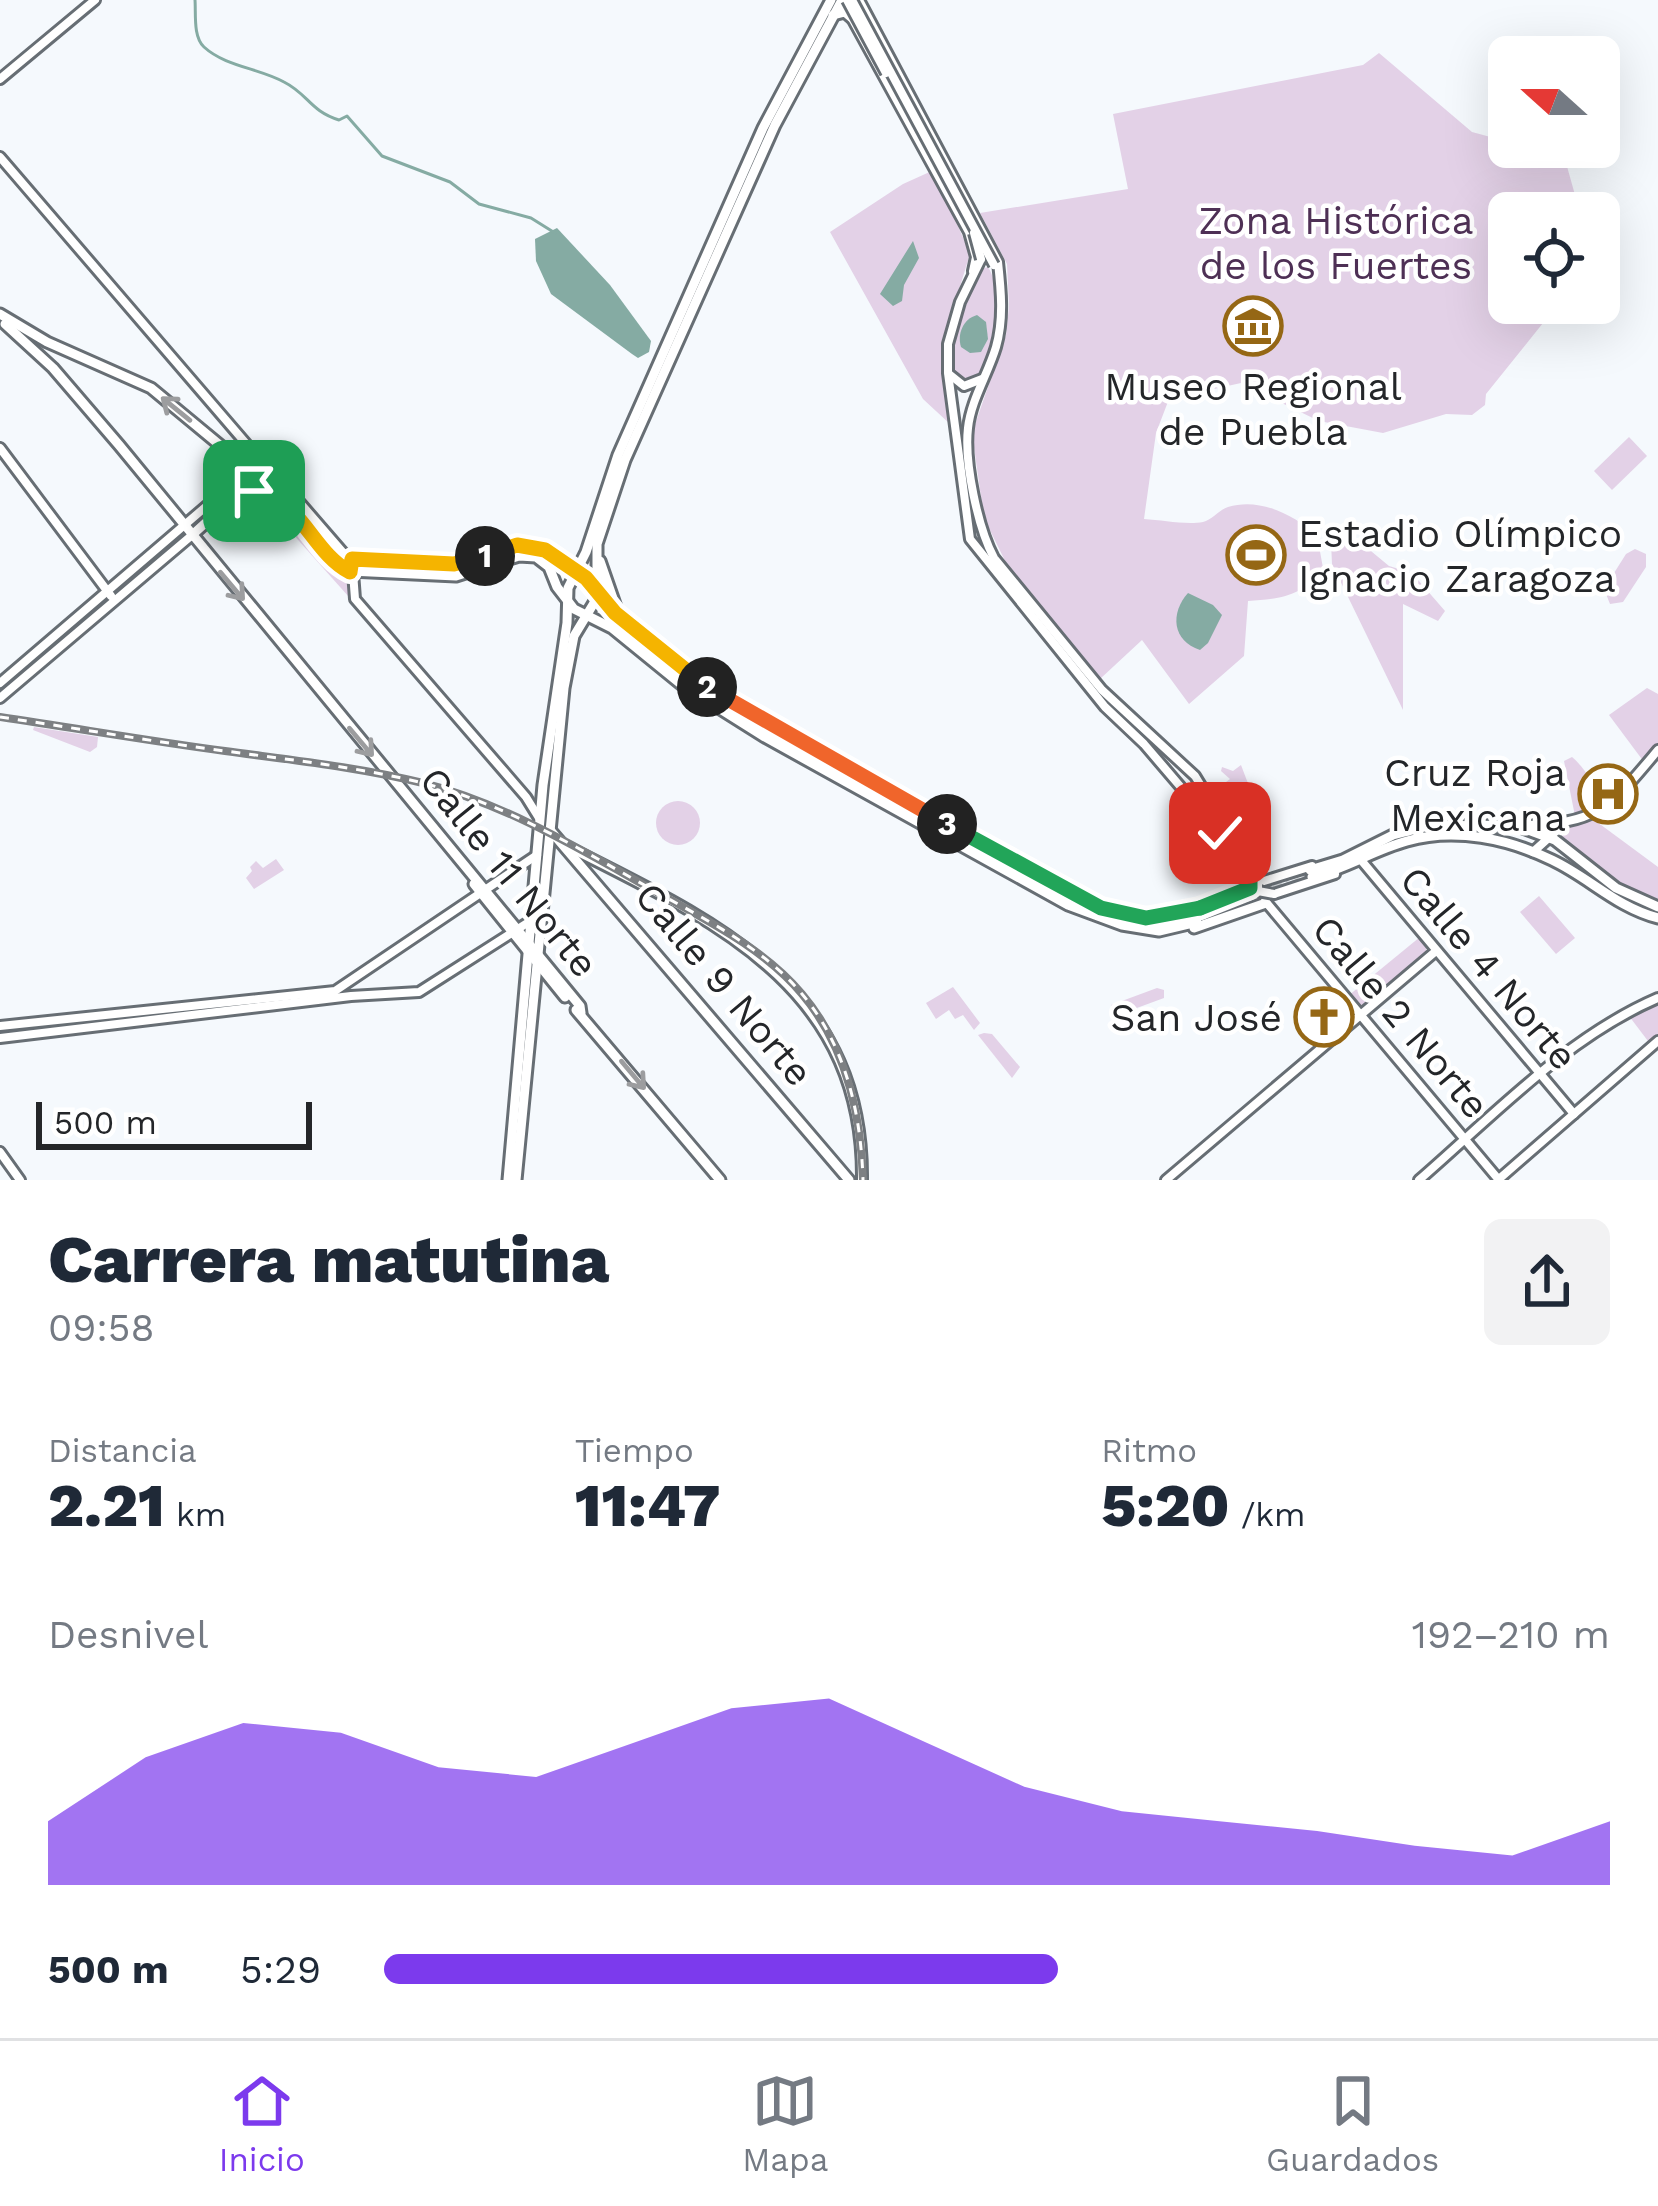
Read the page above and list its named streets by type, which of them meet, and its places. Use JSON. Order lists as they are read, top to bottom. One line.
{"streets":{"main road":["Calle 11 Norte","Calle 4 Norte","Calle 9 Norte","Calle 2 Norte"]},"one_way":["Calle 11 Norte"],"parks":["Zona Histórica de los Fuertes"],"places":{"museum":["Museo Regional de Puebla"],"sports":["Estadio Olímpico Ignacio Zaragoza"],"hospital":["Cruz Roja Mexicana"],"church":["San José"]},"scale_bar":"500 m","north":"left","page":{"pins":["1","2","3"],"scale":"500 m","heading":["Carrera matutina","09:58"],"stats":[["Distancia","2.21 km"],["Tiempo","11:47"],["Ritmo","5:20 /km"]],"chart":["Desnivel","192–210 m"],"list":[{"name":"500 m","note":"5:29"}],"tabs":["Inicio","Mapa","Guardados"]}}
